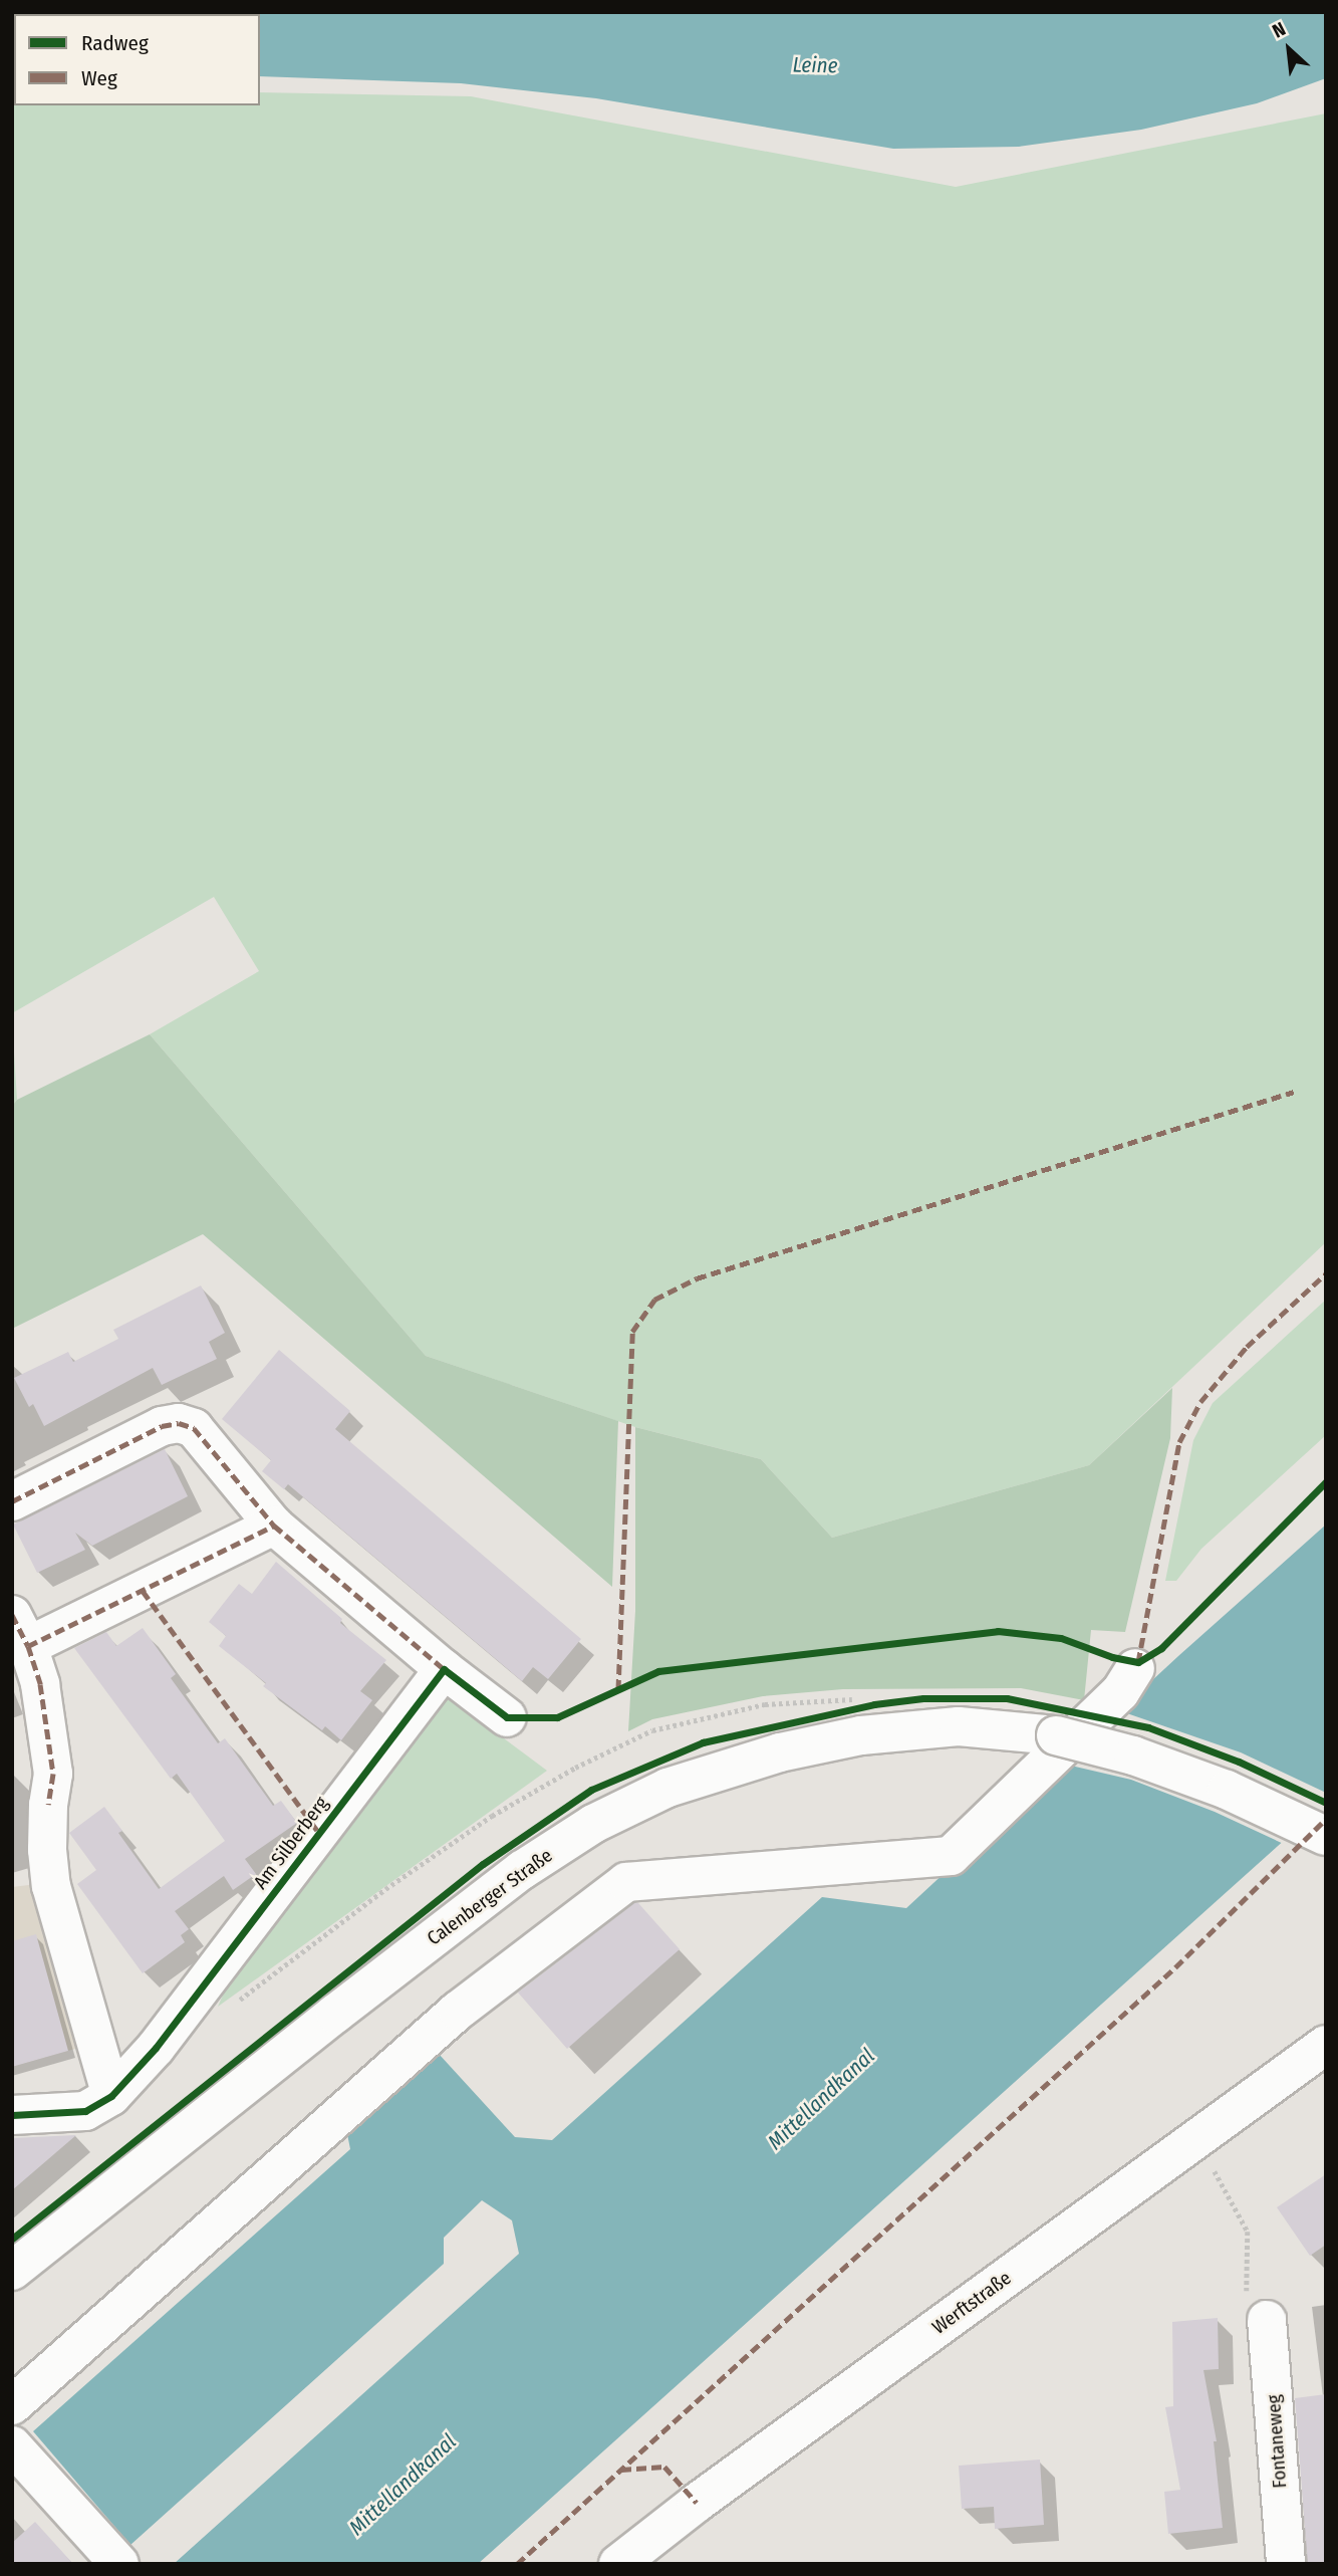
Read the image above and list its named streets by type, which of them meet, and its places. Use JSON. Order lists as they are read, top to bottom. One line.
{"streets":{"street":["Am Silberberg","Calenberger Straße","Werftstraße","Fontaneweg"]},"water":["Leine","Mittellandkanal"],"legend":["Radweg","Weg"],"north":"top left"}
